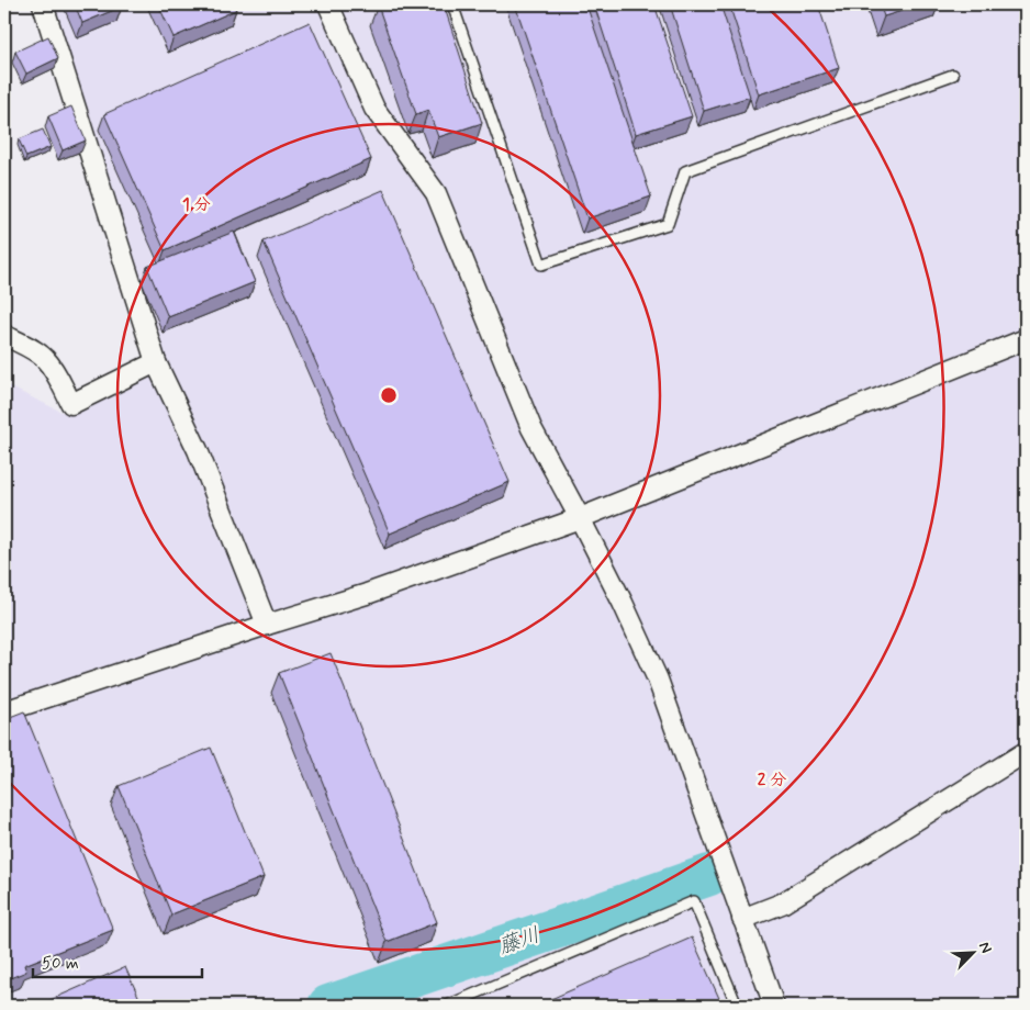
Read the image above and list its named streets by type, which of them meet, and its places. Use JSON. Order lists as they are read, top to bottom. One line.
{"water":["藤川"],"scale_bar":"50 m","north":"top right","rings":["1 分","2 分"]}
